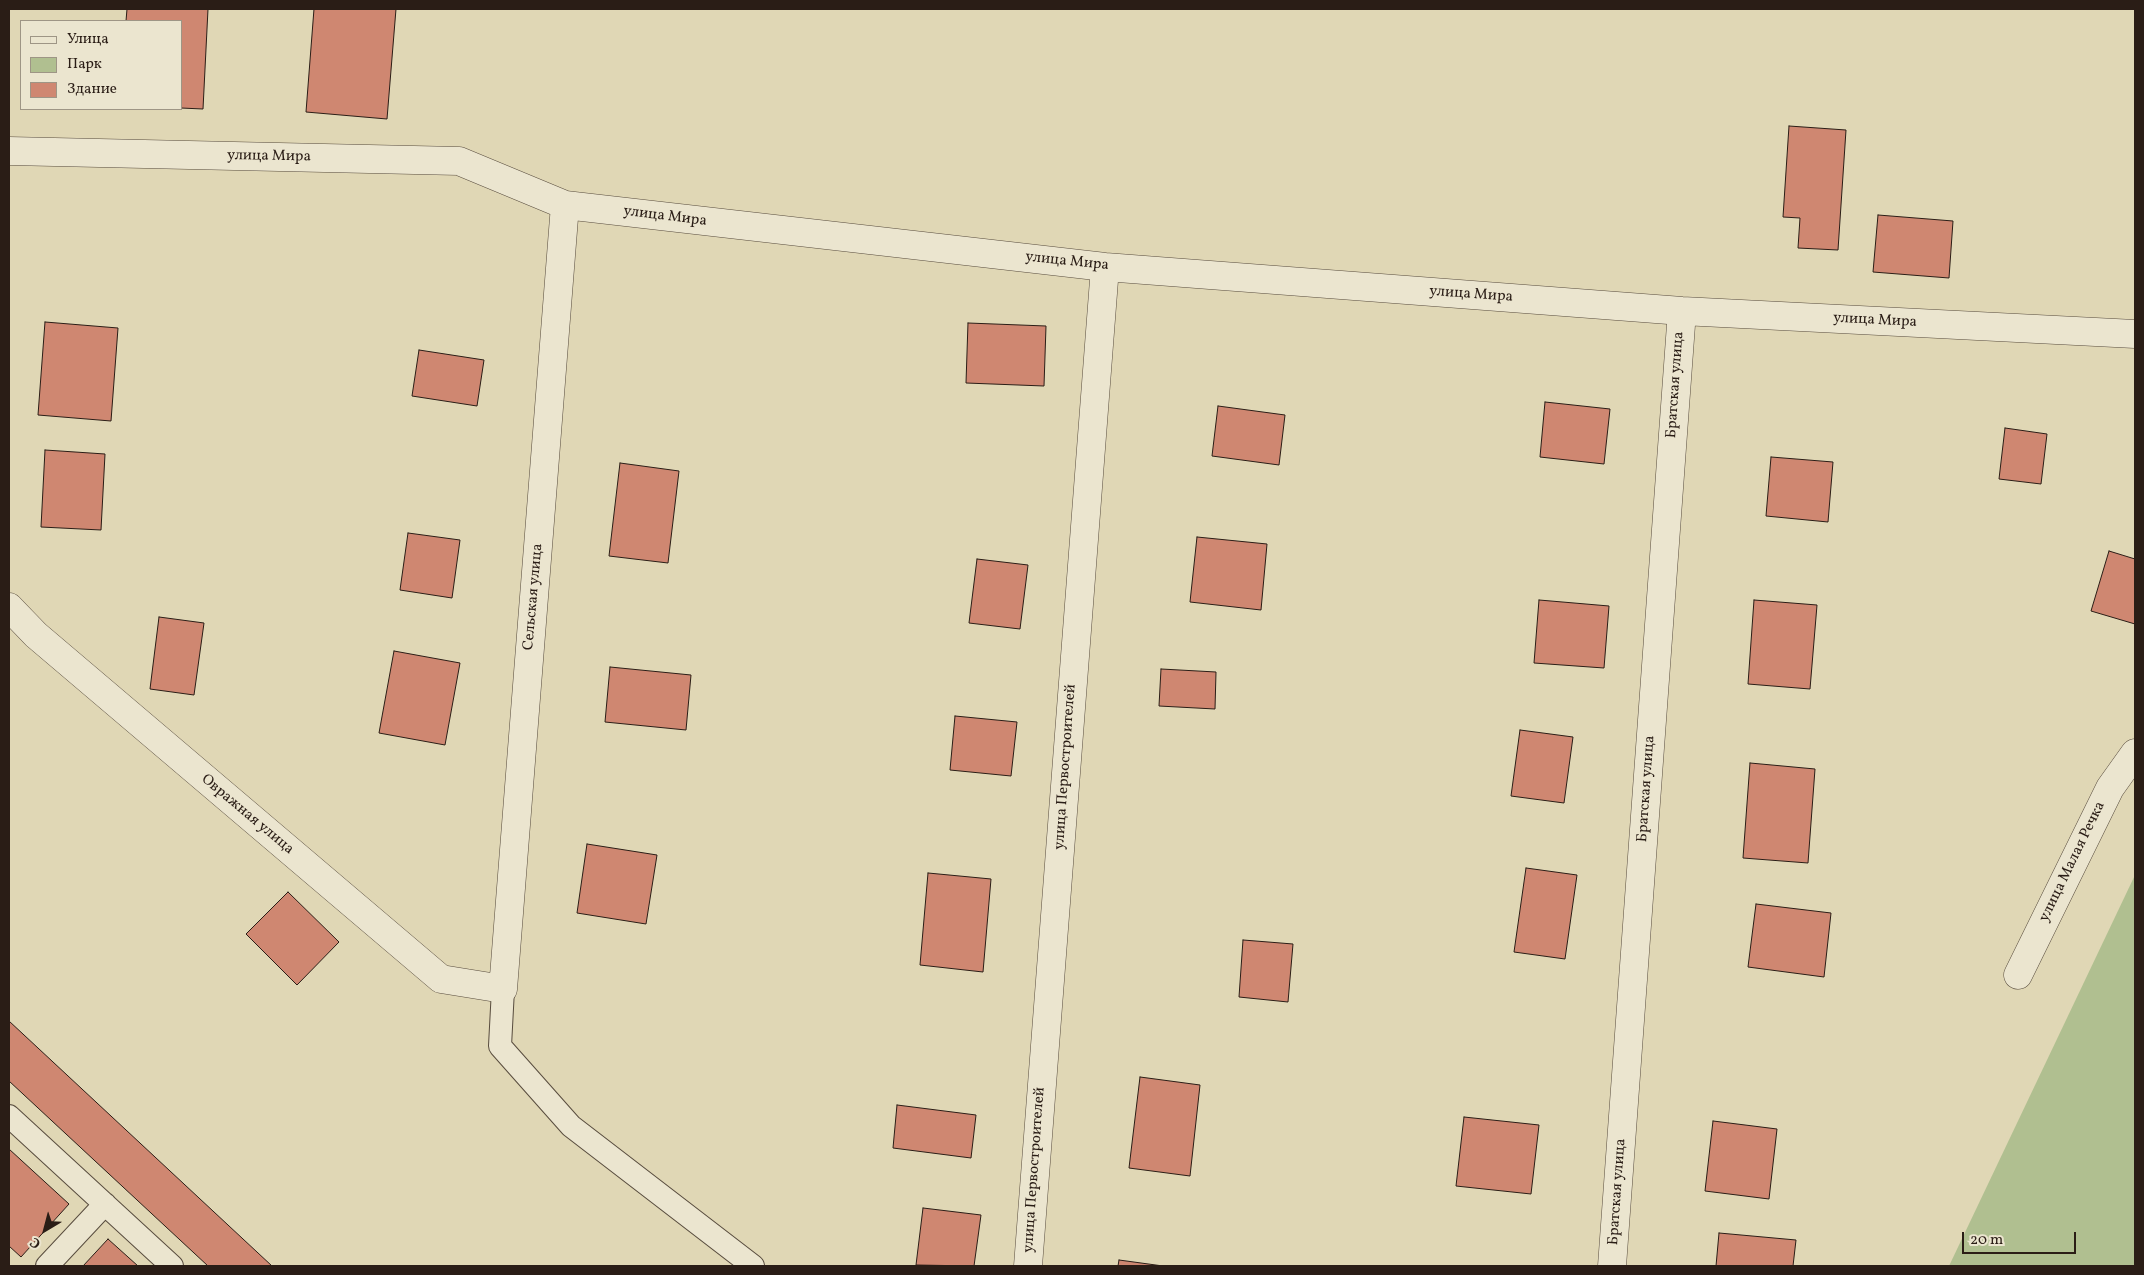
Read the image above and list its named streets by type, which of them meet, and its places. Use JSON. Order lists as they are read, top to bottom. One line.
{"streets":{"street":["улица Мира","Братская улица","Сельская улица","улица Первостроителей","Овражная улица","улица Малая Речка"]},"crossings":[["улица Мира","Братская улица"],["улица Мира","Сельская улица"],["улица Мира","улица Первостроителей"],["Сельская улица","Овражная улица"]],"legend":["Улица","Парк","Здание"],"scale_bar":"20 m","north":"bottom left"}
